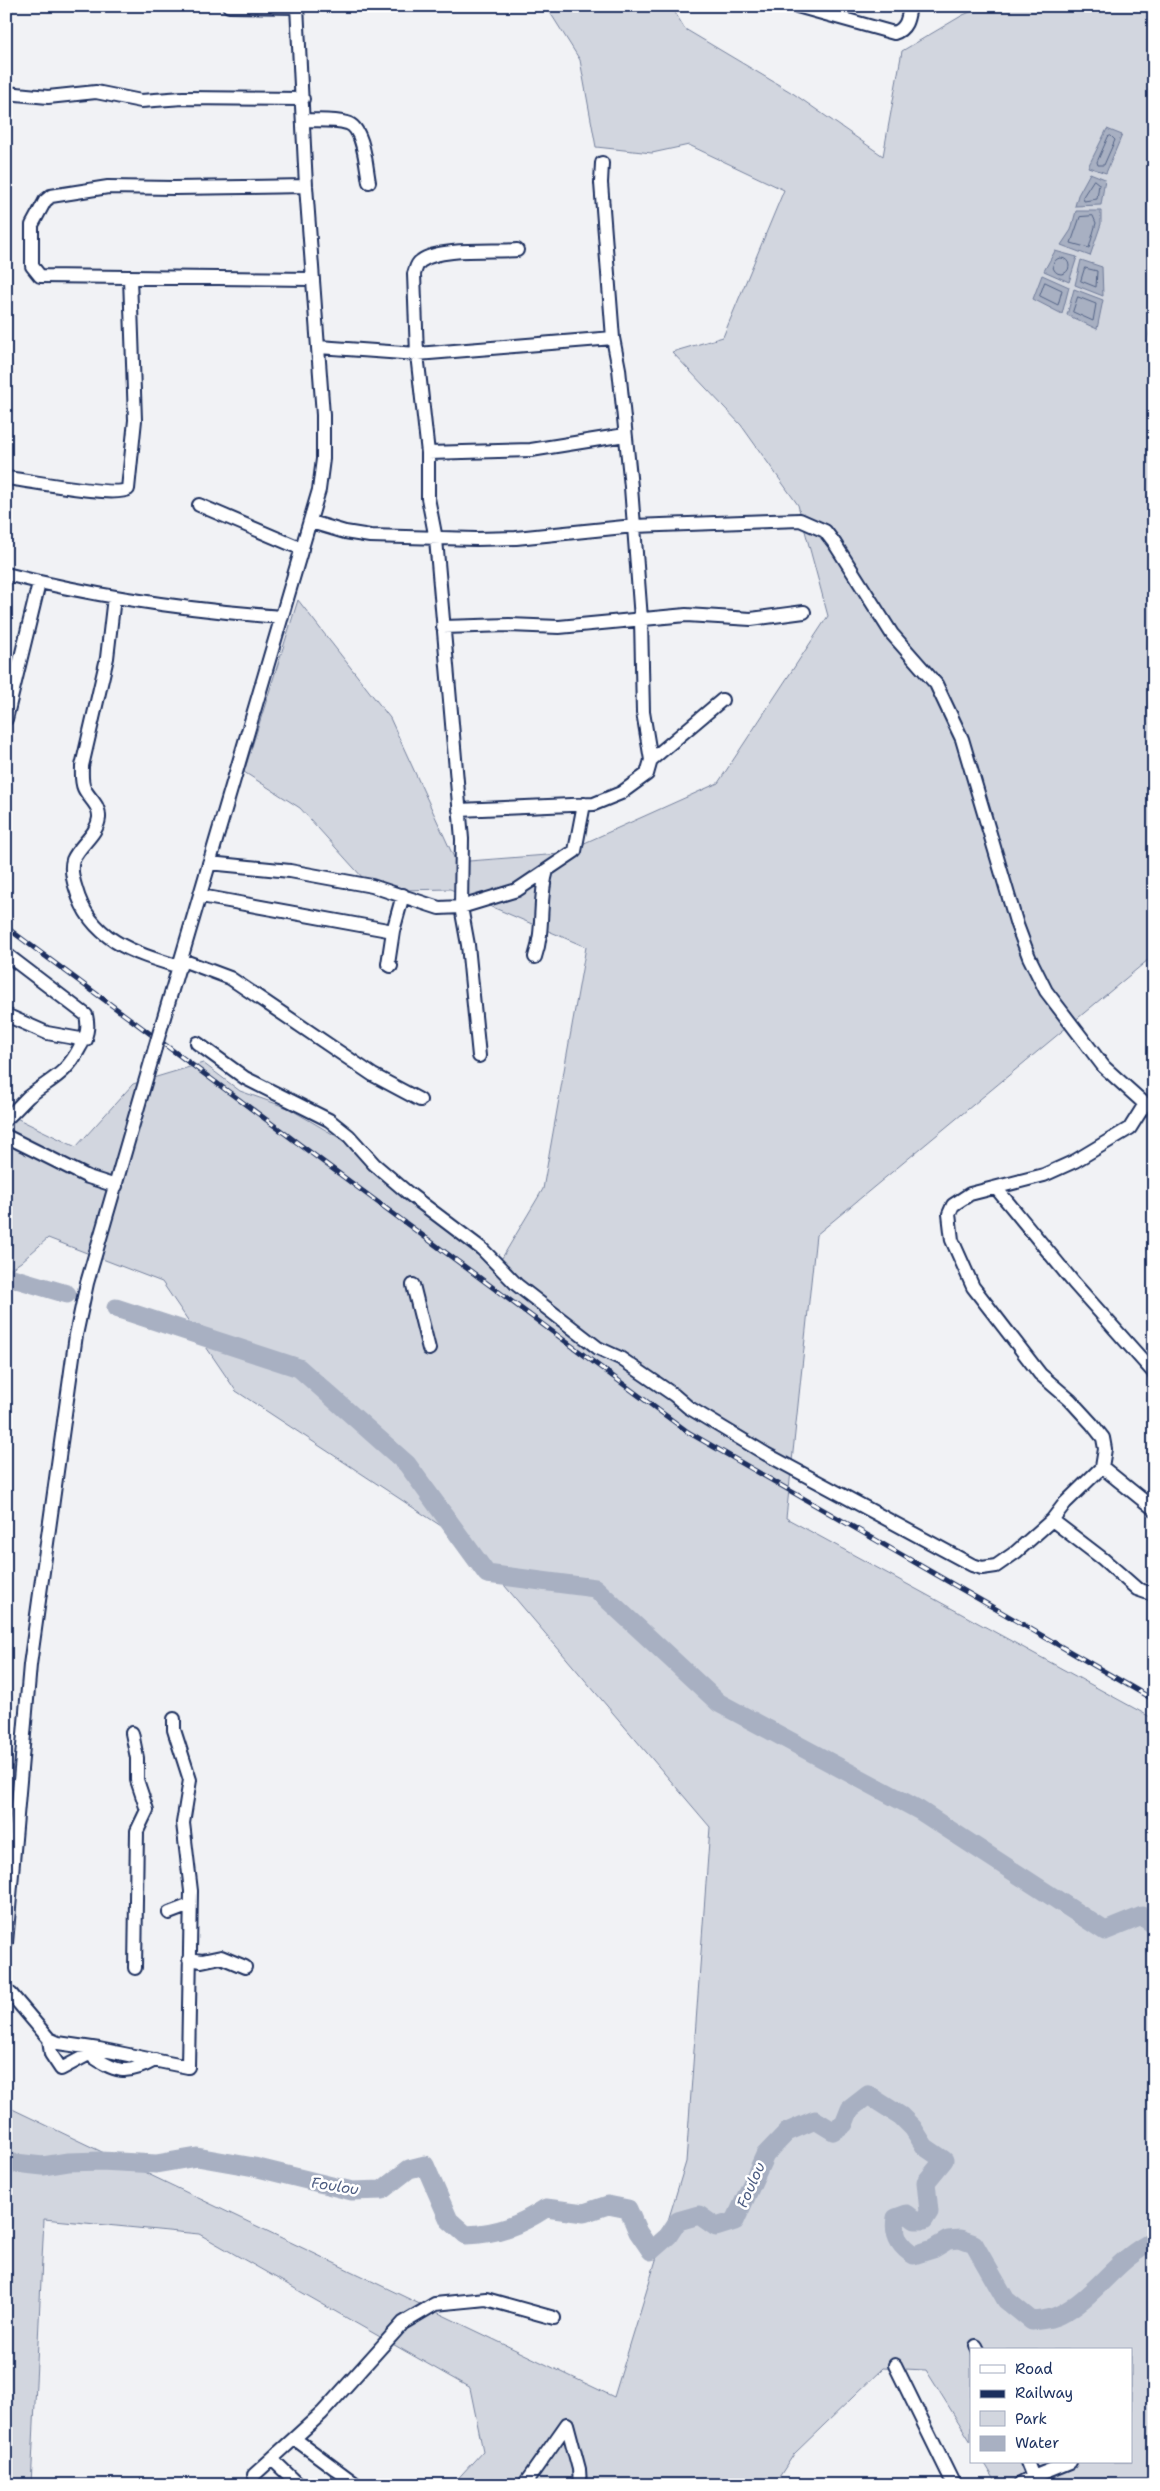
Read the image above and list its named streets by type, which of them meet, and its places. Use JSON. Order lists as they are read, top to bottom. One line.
{"water":["Foulou"],"legend":["Road","Railway","Park","Water"]}
